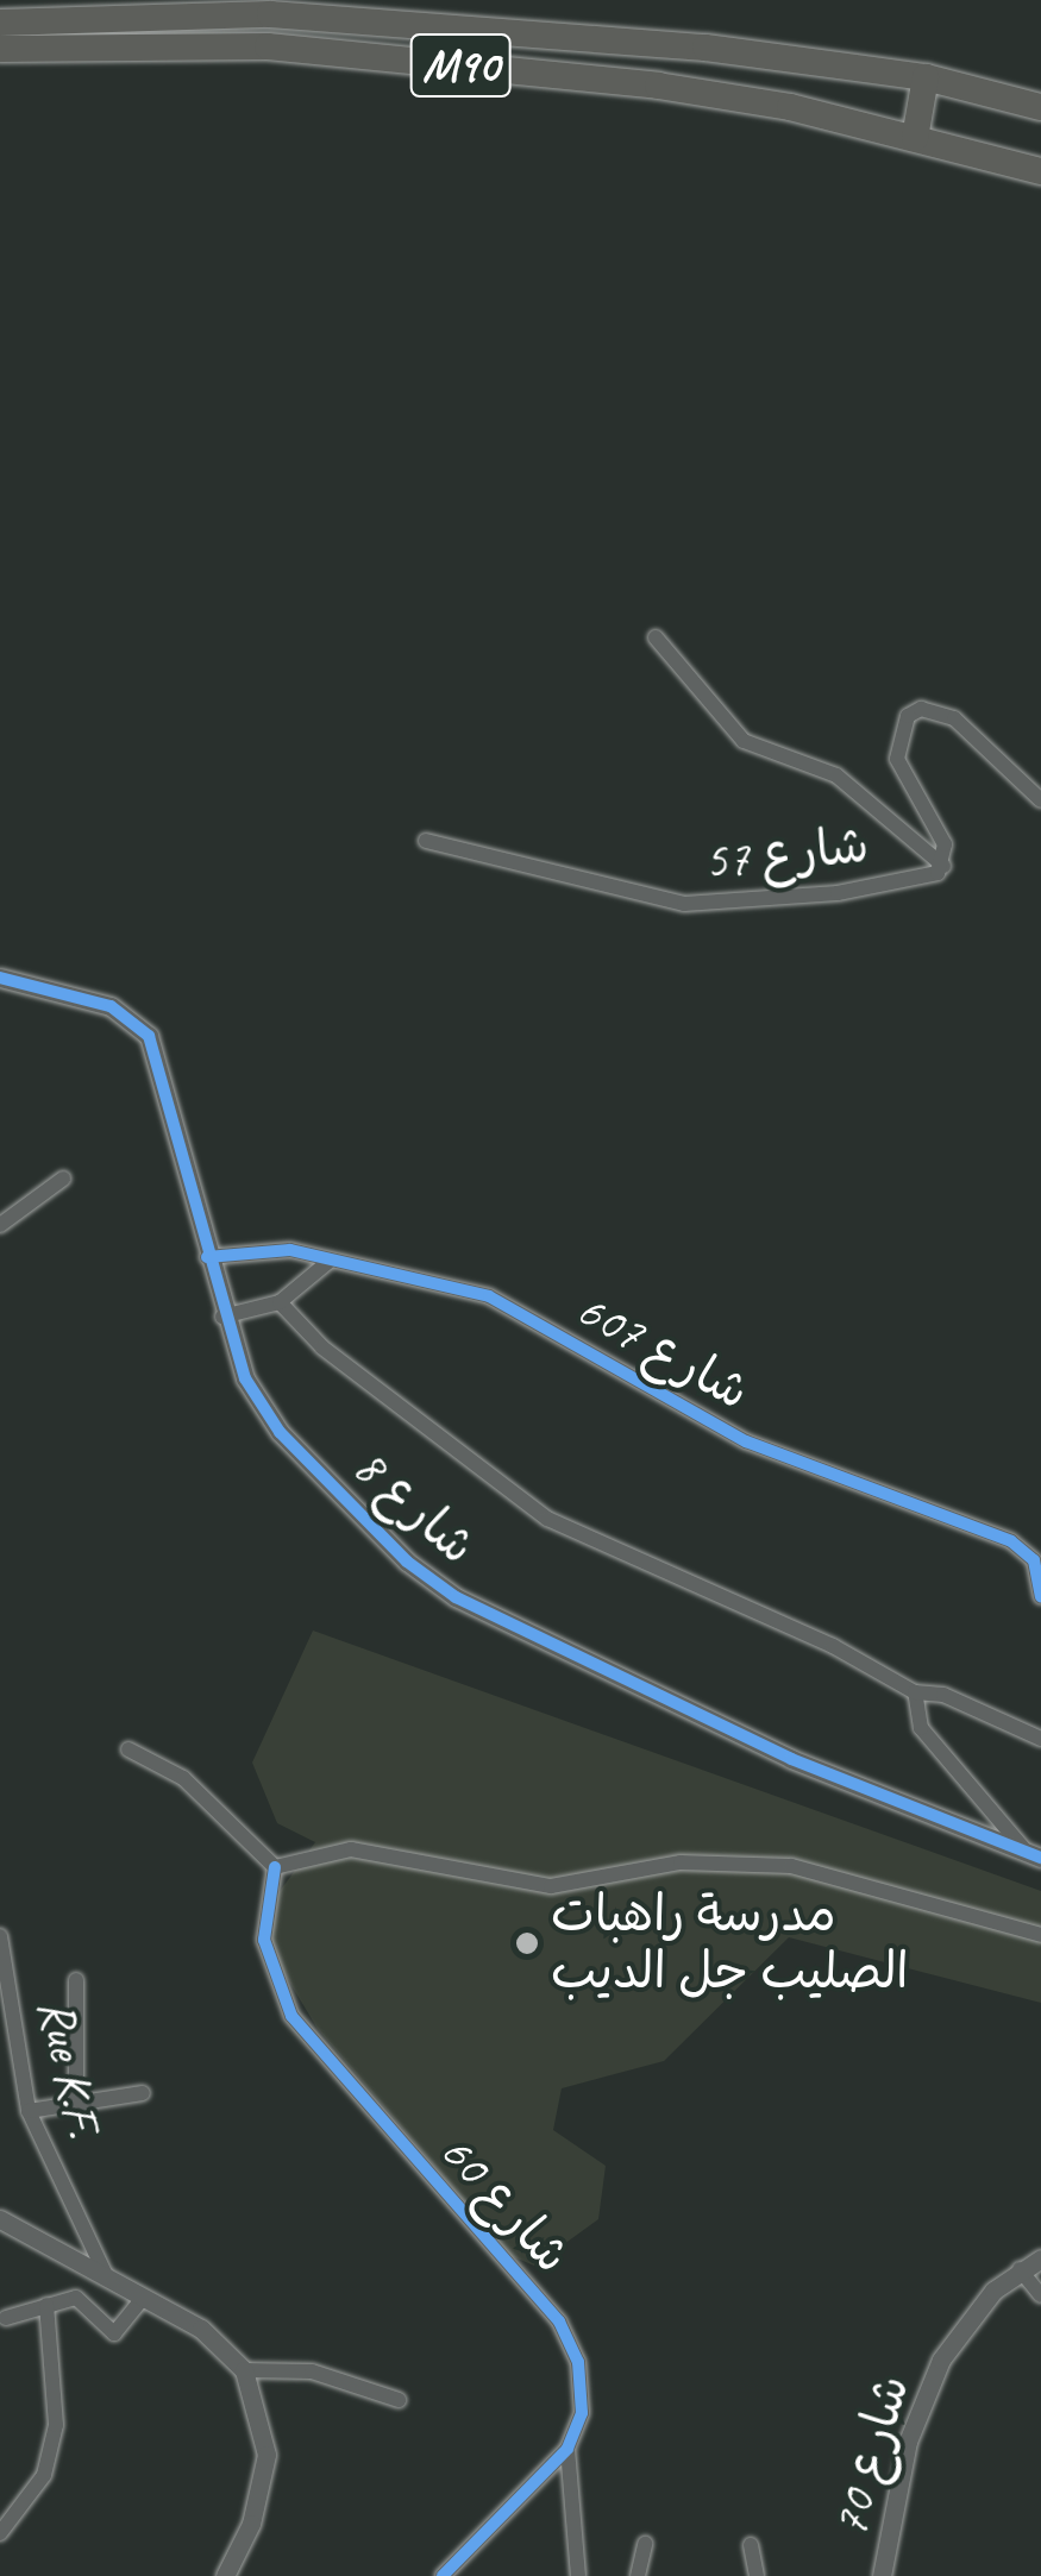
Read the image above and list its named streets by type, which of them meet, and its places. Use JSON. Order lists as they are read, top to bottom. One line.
{"streets":{"highway":["M90"],"street":["شارع 57","شارع 607","شارع 8","Rue K.F.","شارع 60","شارع 70"]},"crossings":[["شارع 607","شارع 8"]],"places":["مدرسة راهبات الصليب جل الديب"]}
